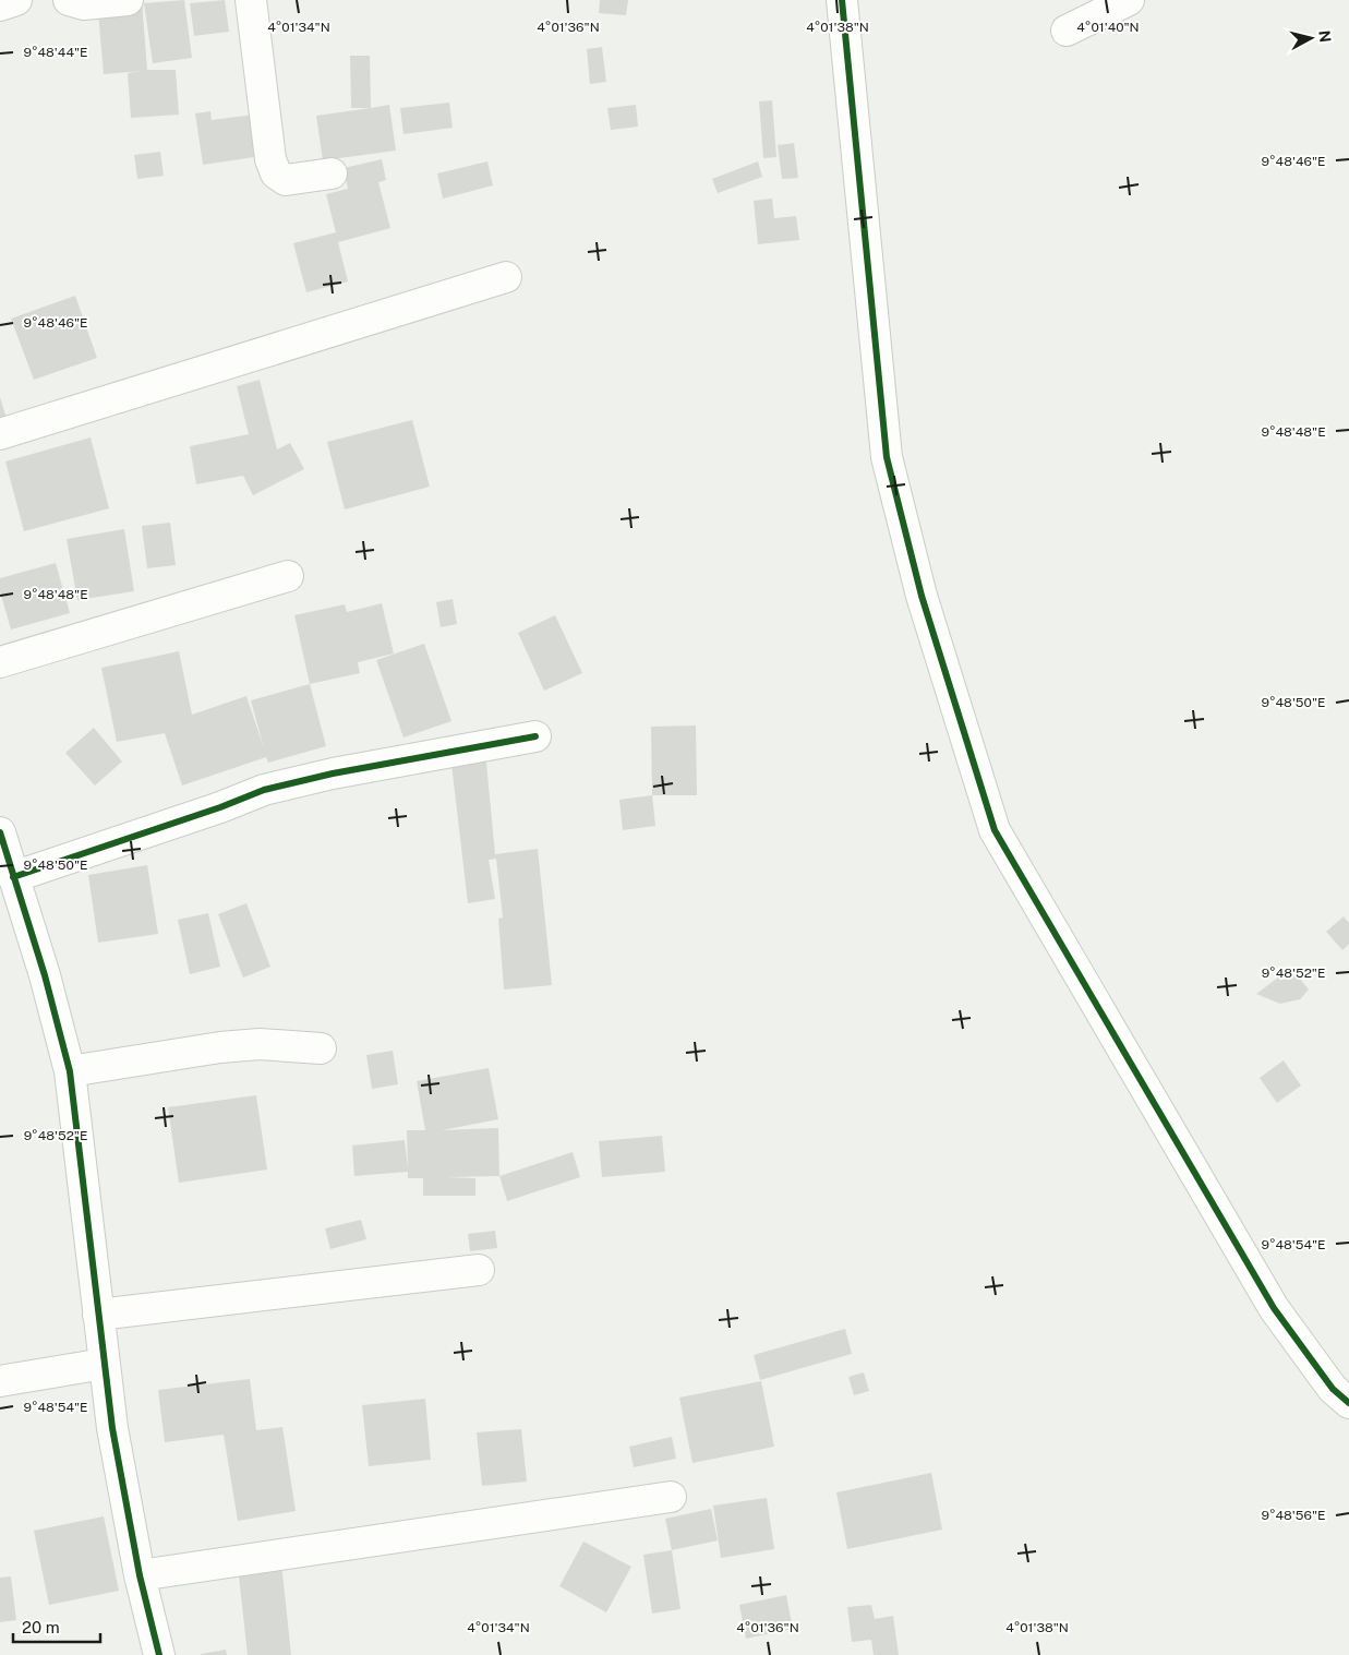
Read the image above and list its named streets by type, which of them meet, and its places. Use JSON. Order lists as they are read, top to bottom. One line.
{"scale_bar":"20 m","north":"right","coordinates":["4°01'34\"N","4°01'36\"N","4°01'38\"N","4°01'40\"N","9°48'44\"E","9°48'46\"E","9°48'48\"E","9°48'50\"E","9°48'52\"E","9°48'54\"E","9°48'56\"E"]}
